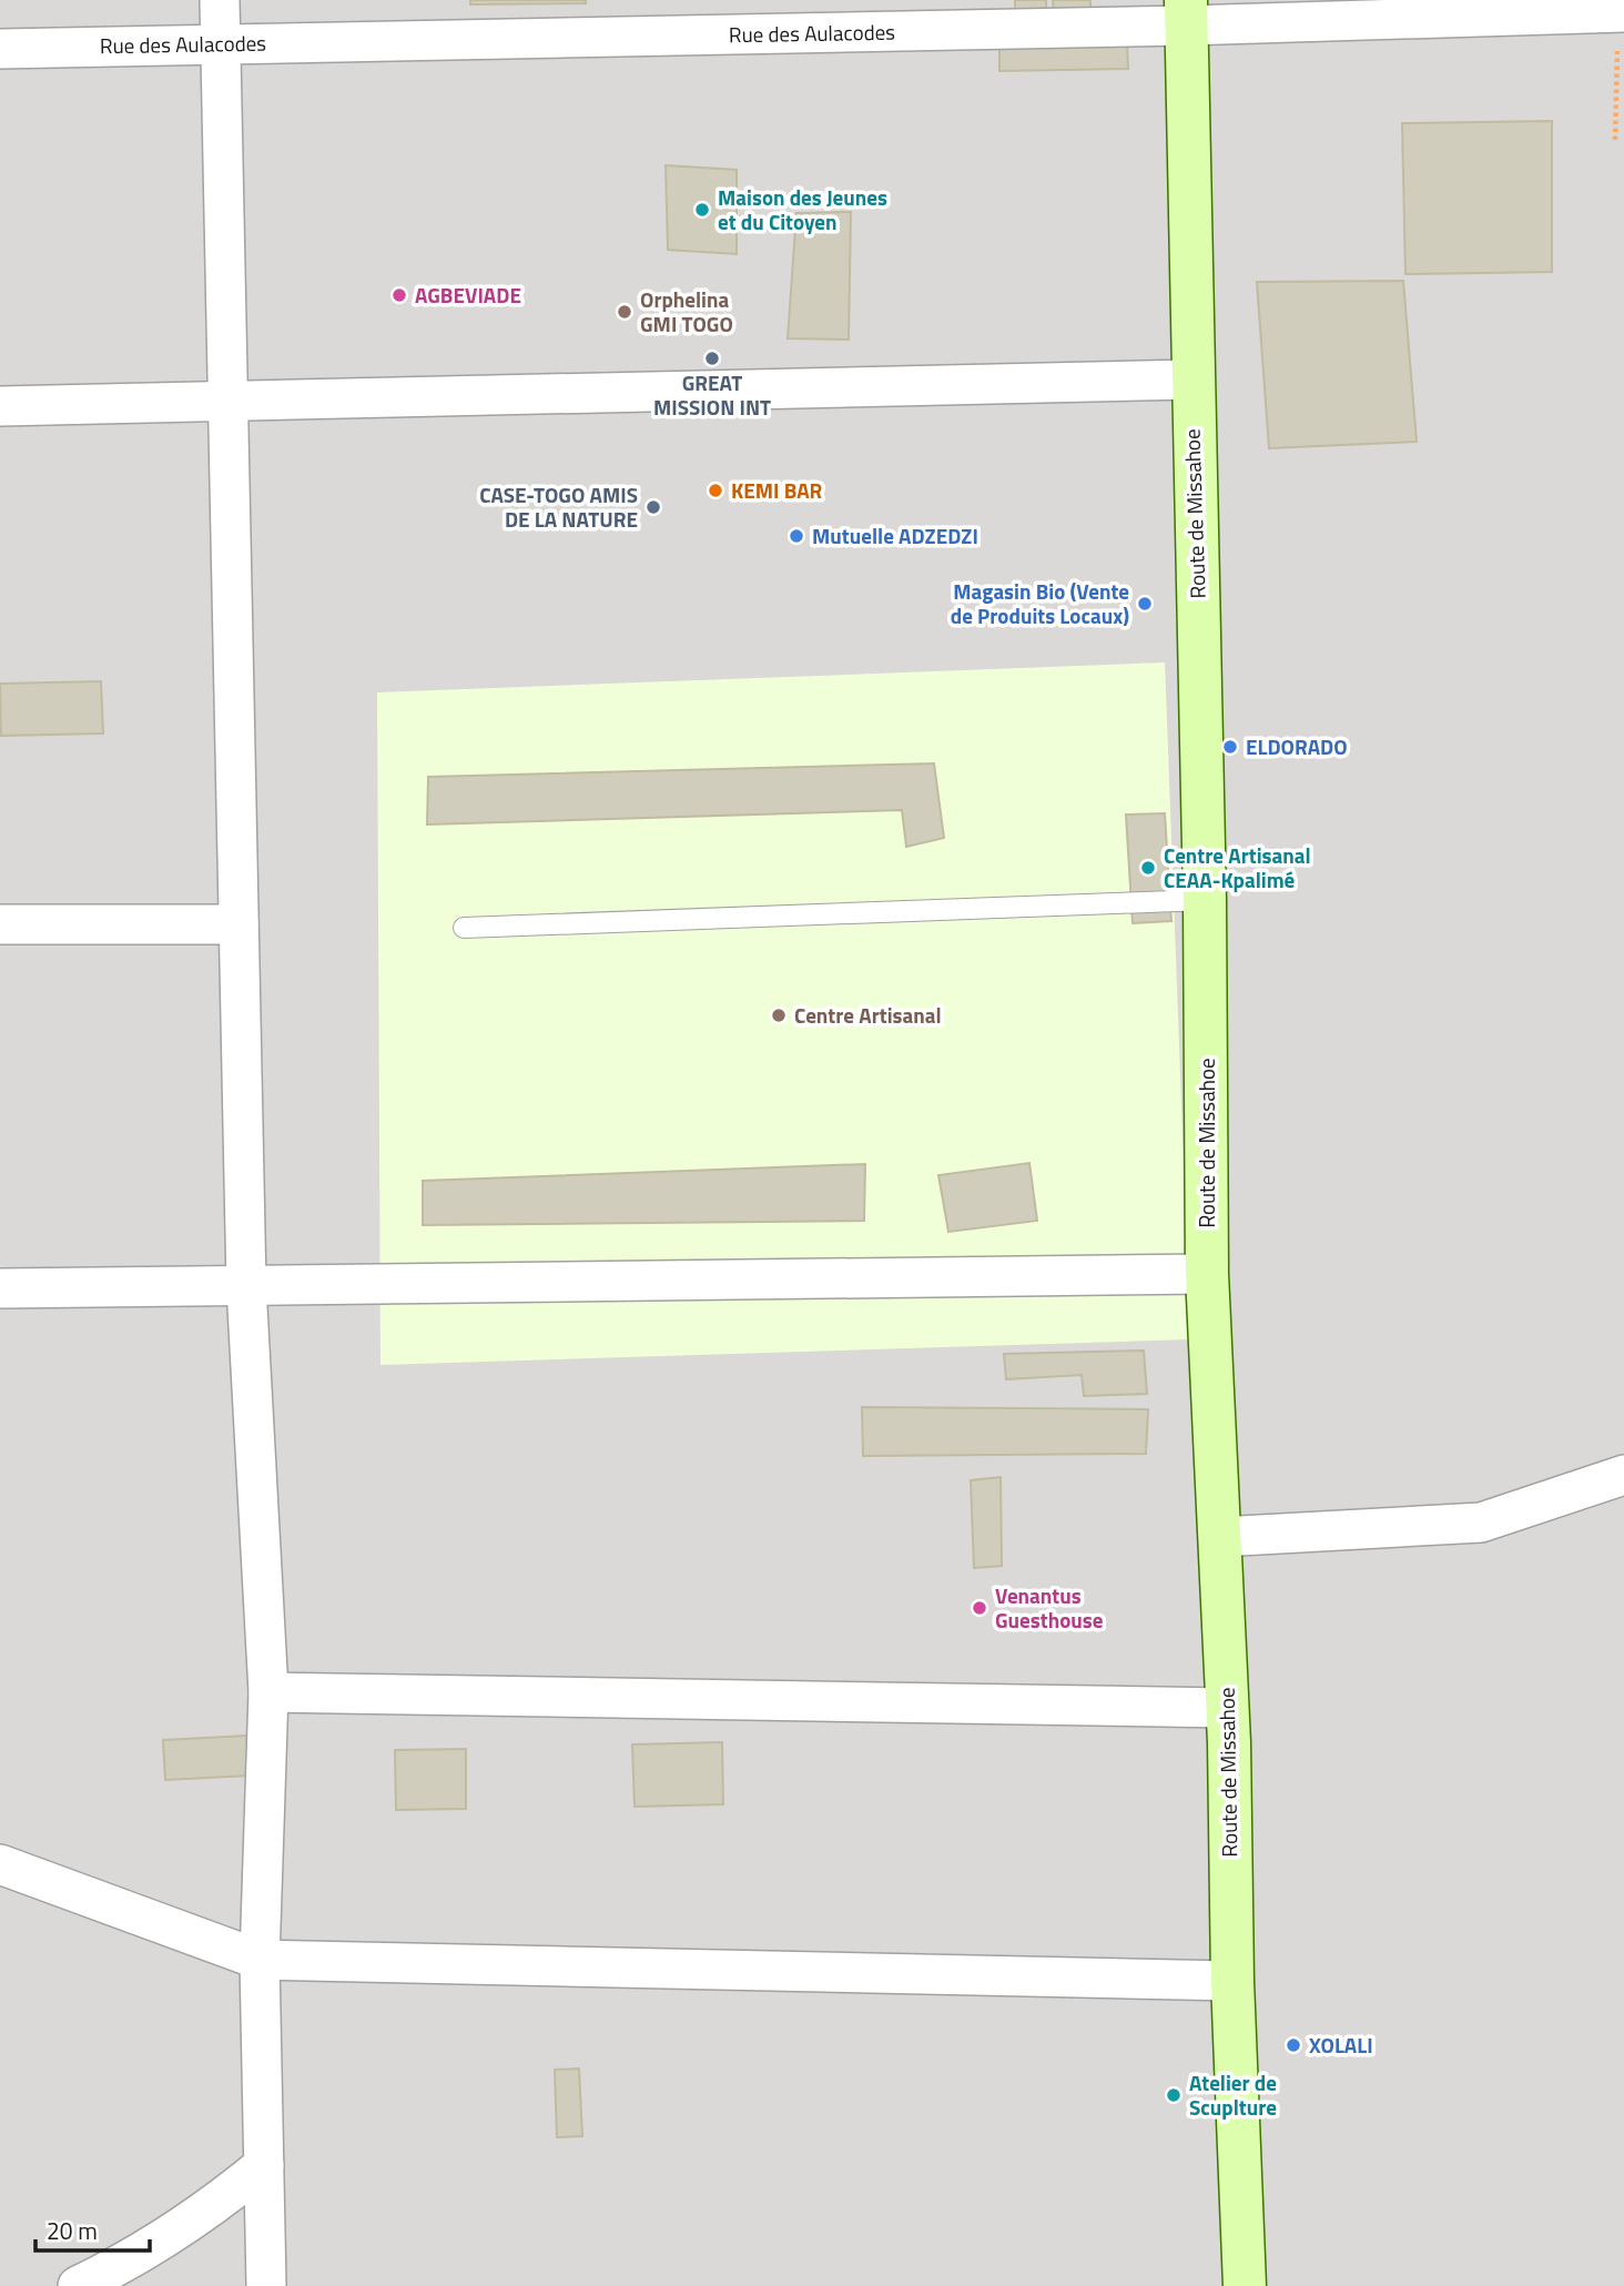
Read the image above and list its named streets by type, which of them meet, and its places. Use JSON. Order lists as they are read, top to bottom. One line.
{"streets":{"main road":["Route de Missahoe"],"street":["Rue des Aulacodes"]},"crossings":[["Rue des Aulacodes","Route de Missahoe"]],"places":["Maison des Jeunes et du Citoyen","AGBEVIADE","Orphelina GMI TOGO","GREAT MISSION INT","KEMI BAR","CASE-TOGO AMIS DE LA NATURE","Mutuelle ADZEDZI","Magasin Bio (Vente de Produits Locaux)","ELDORADO","Centre Artisanal CEAA-Kpalimé","Centre Artisanal","Venantus Guesthouse","XOLALI","Atelier de Scuplture"],"scale_bar":"20 m"}
